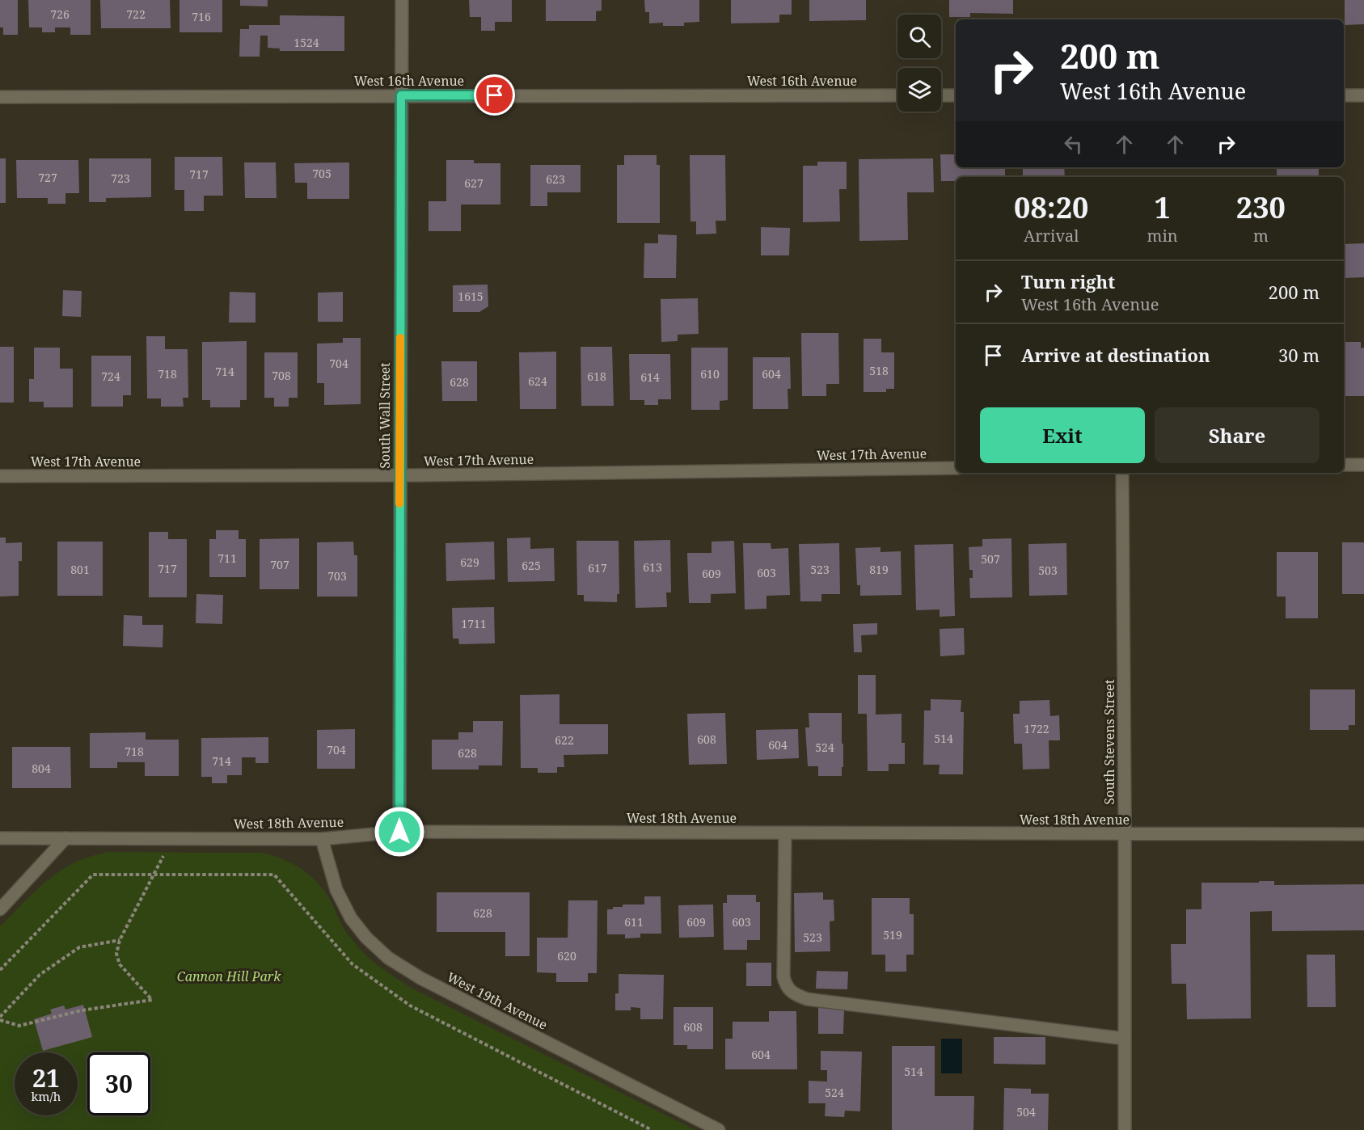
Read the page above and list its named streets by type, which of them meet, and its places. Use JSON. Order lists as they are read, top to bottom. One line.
{"streets":{"street":["West 16th Avenue","South Wall Street","West 17th Avenue","South Stevens Street","West 18th Avenue","West 19th Avenue"]},"crossings":[["West 16th Avenue","South Wall Street"],["South Wall Street","West 17th Avenue"],["South Wall Street","West 18th Avenue"],["South Stevens Street","West 18th Avenue"],["West 18th Avenue","West 19th Avenue"]],"parks":["Cannon Hill Park"],"house_numbers":["726","722","716","1524","705","717","727","723","623","627","1615","704","518","714","718","610","604","708","724","618","614","624","628","711","507","629","707","625","613","617","717","801","523","819","503","603","609","703","1711","1722","514","608","622","604","524","704","718","628","714","804","628","611","609","603","519","523","620","608","604","514","524","504"],"page":{"turn":["200 m","West 16th Avenue"],"eta":["08:20","Arrival","1","min","230","m"],"list":[{"name":"Turn right","note":"West 16th Avenue","value":"200 m"},{"name":"Arrive at destination","value":"30 m"}],"buttons":["Exit","Share"],"speed":"21 km/h","limit":"30"}}
